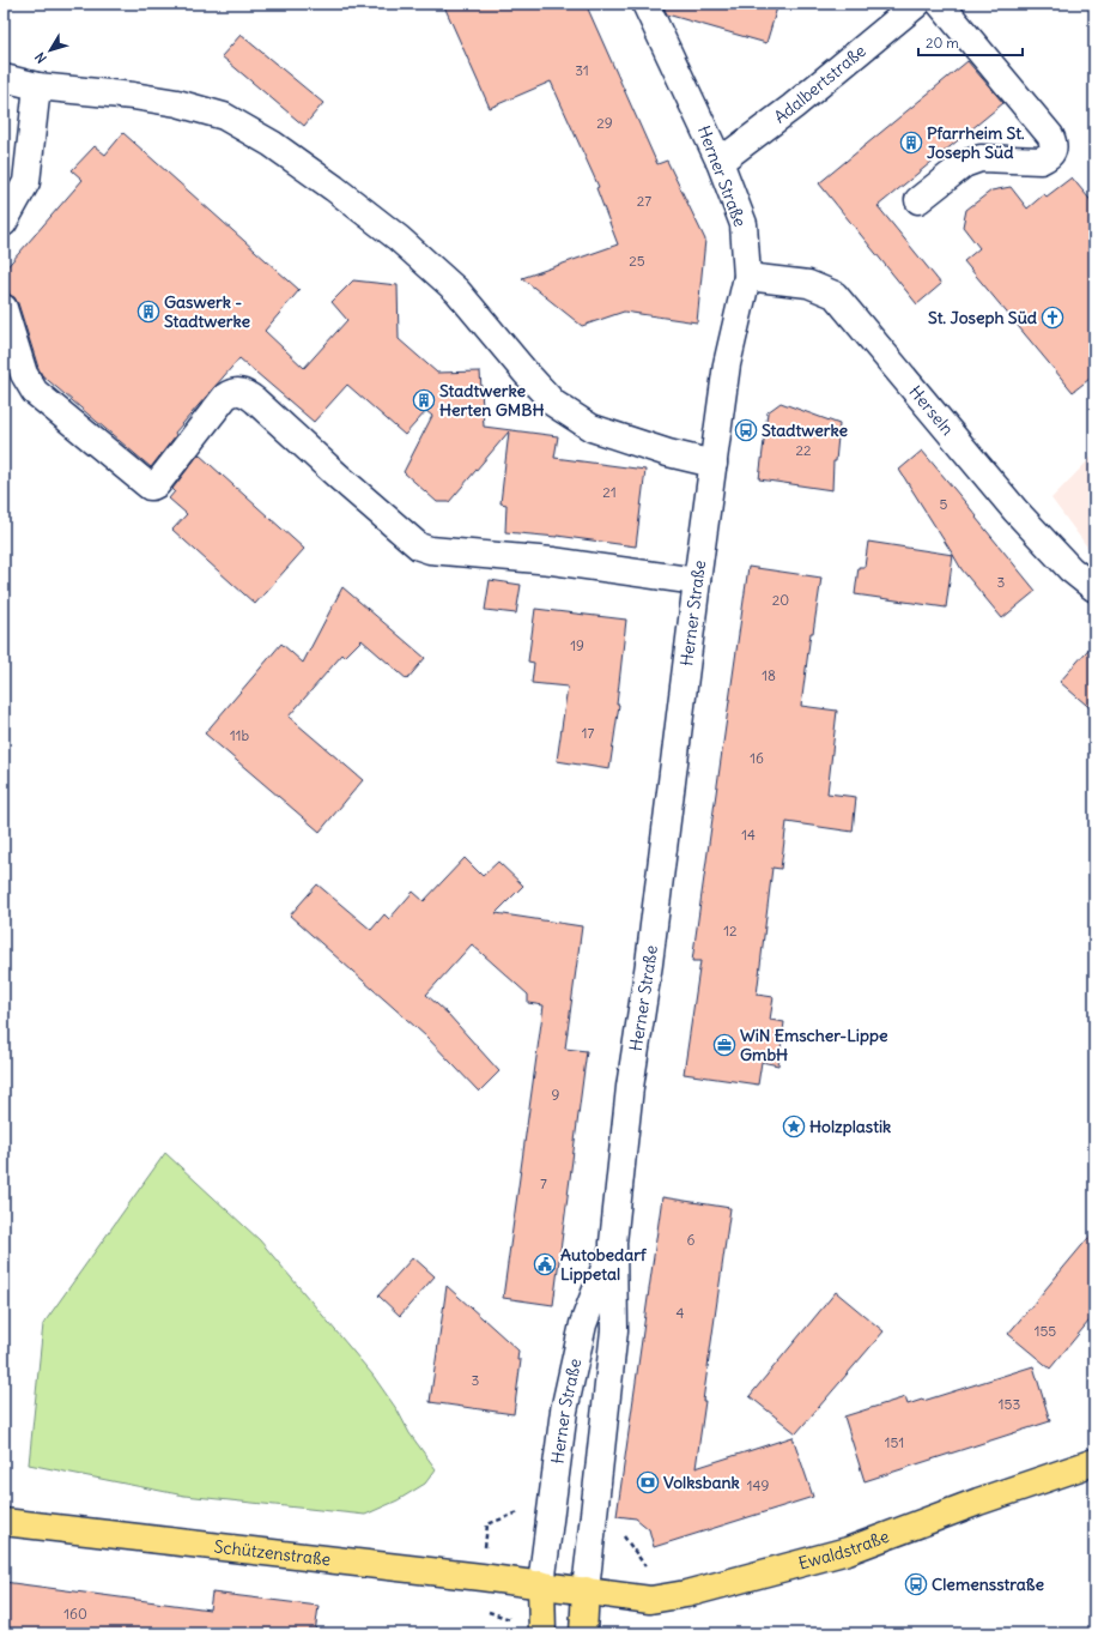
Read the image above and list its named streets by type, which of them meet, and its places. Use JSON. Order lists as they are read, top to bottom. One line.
{"streets":{"main road":["Ewaldstraße","Schützenstraße"],"street":["Adalbertstraße","Herner Straße","Herseln"]},"crossings":[["Adalbertstraße","Herner Straße"],["Herner Straße","Herseln"],["Herner Straße","Ewaldstraße"],["Herner Straße","Schützenstraße"],["Ewaldstraße","Schützenstraße"]],"places":{"building":["Pfarrheim St. Joseph Süd","Gaswerk - Stadtwerke","Stadtwerke Herten GMBH"],"church":["St. Joseph Süd"],"bus stop":["Stadtwerke","Clemensstraße"],"office":["WiN Emscher-Lippe GmbH"],"place":["Holzplastik"],"public building":["Autobedarf Lippetal"],"bank":["Volksbank"]},"house_numbers":["31","29","27","25","22","21","5","3","20","19","18","17","11b","16","14","12","9","7","6","4","155","3","153","151","149","160"],"scale_bar":"20 m","north":"bottom left"}
